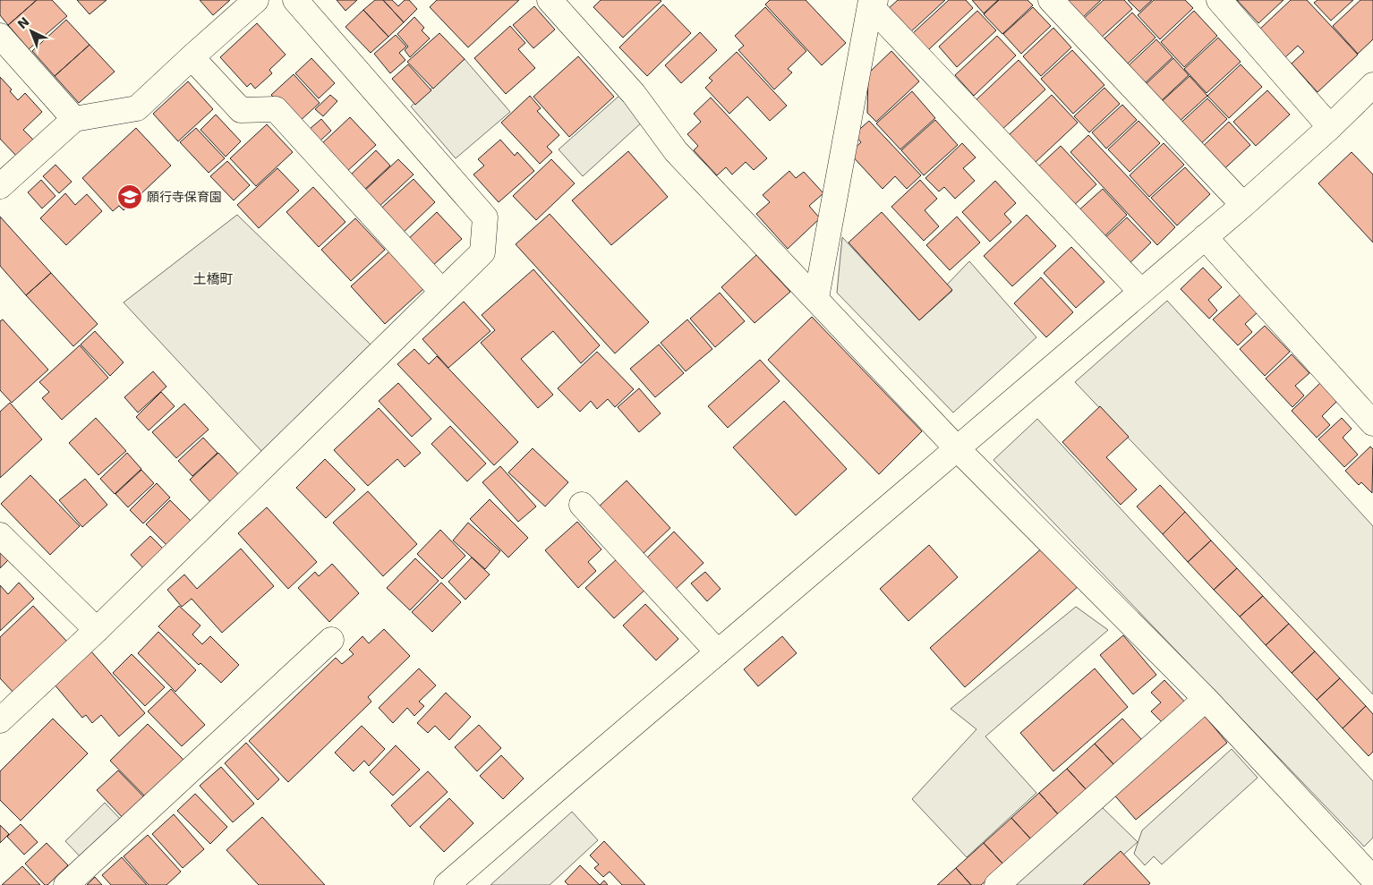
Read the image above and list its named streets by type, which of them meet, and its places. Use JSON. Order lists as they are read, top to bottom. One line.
{"districts":["土橋町"],"places":{"school or university":["願行寺保育園"]},"north":"top left"}
